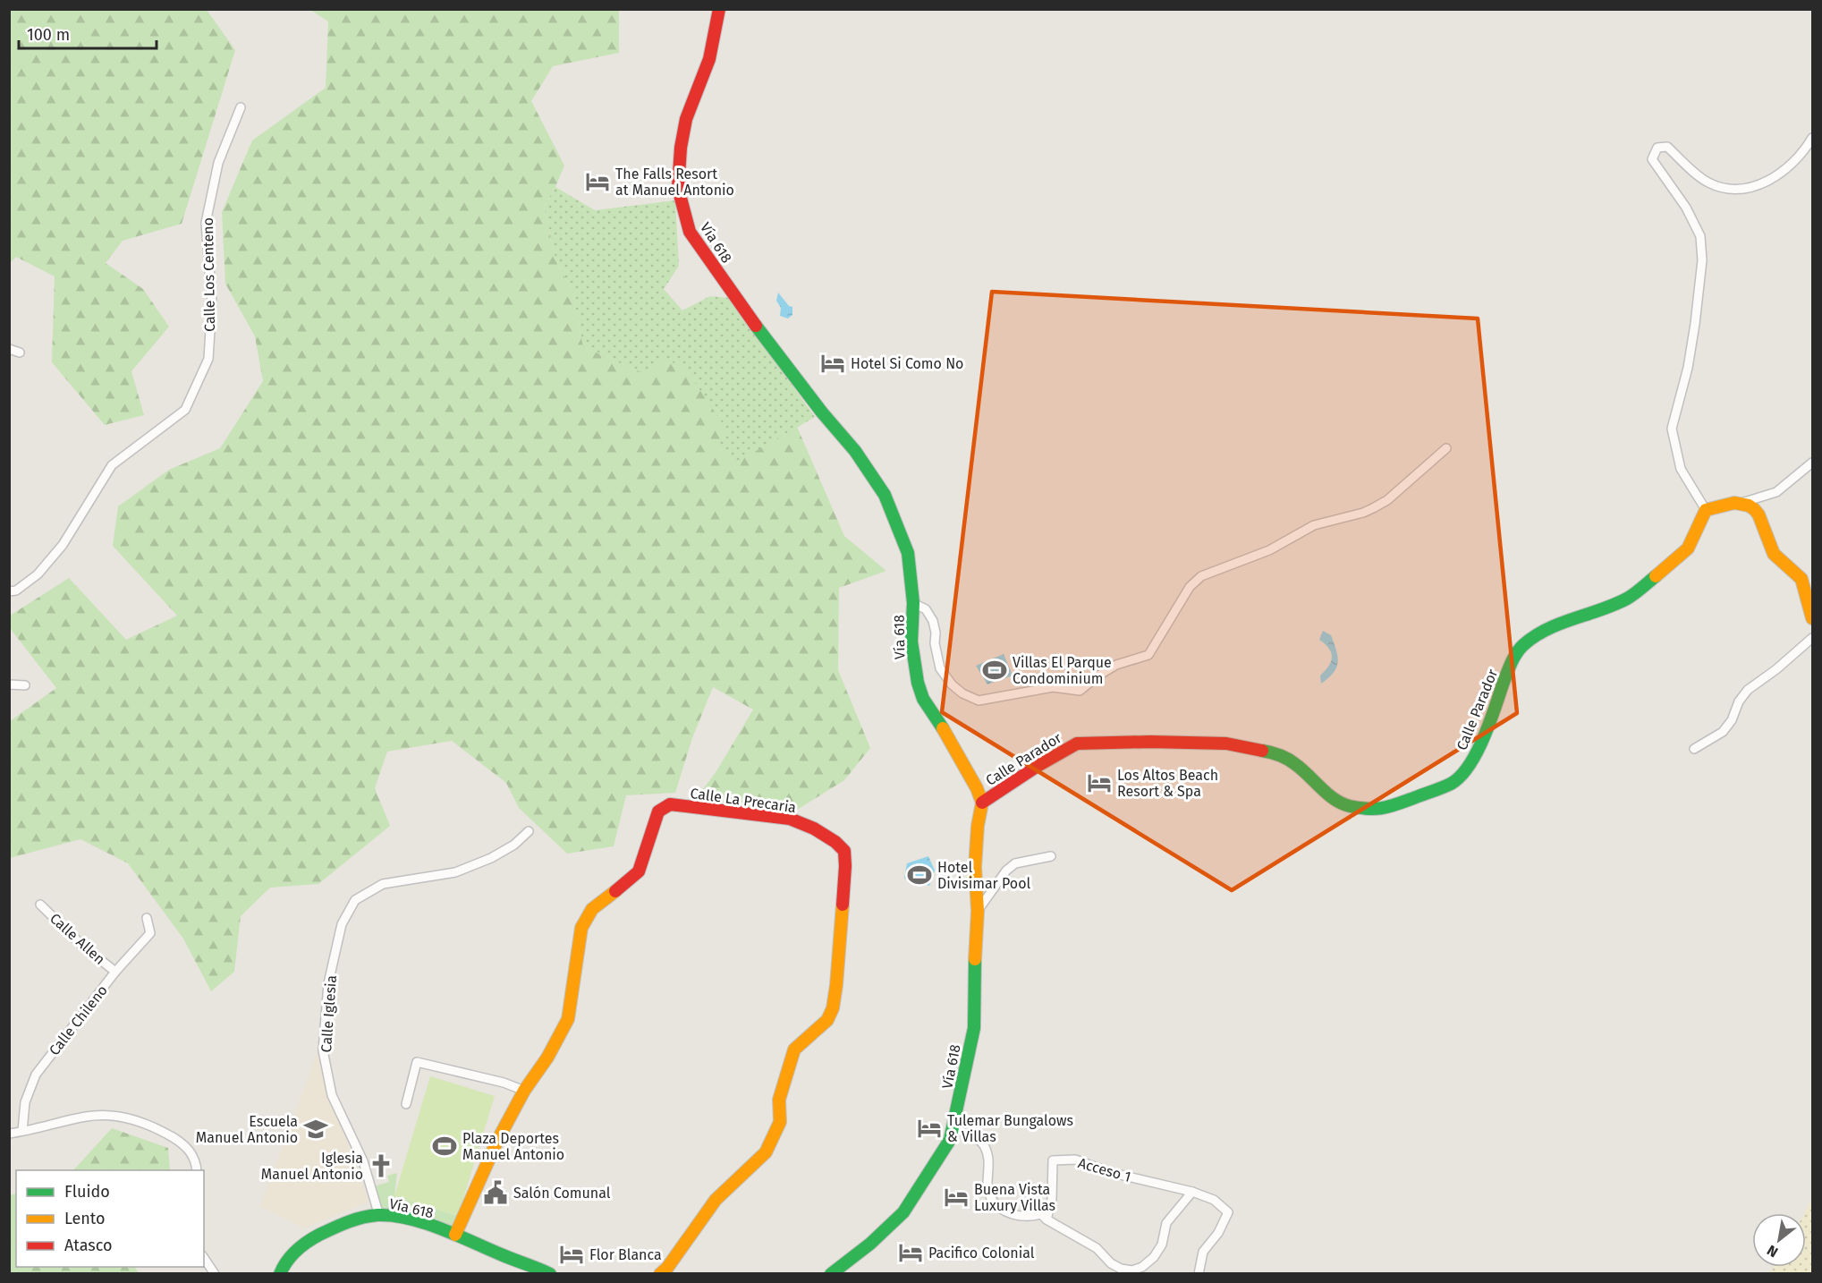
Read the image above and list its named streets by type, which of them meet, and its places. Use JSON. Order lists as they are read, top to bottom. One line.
{"streets":{"street":["Vía 618","Calle Los Centeno","Calle Parador","Calle La Precaria","Calle Allen","Calle Iglesia","Calle Chileno","Acceso 1"]},"crossings":[["Vía 618","Calle Parador"],["Vía 618","Calle La Precaria"],["Vía 618","Calle Iglesia"],["Calle Allen","Calle Chileno"]],"places":{"hotel":["The Falls Resort at Manuel Antonio","Hotel Si Como No","Los Altos Beach Resort & Spa","Tulemar Bungalows & Villas","Buena Vista Luxury Villas","Pacifico Colonial","Flor Blanca"],"sports":["Villas El Parque Condominium","Hotel Divisimar Pool","Plaza Deportes Manuel Antonio"],"school or university":["Escuela Manuel Antonio"],"church":["Iglesia Manuel Antonio"],"public building":["Salón Comunal"]},"legend":["Fluido","Lento","Atasco"],"scale_bar":"100 m","north":"bottom left"}
